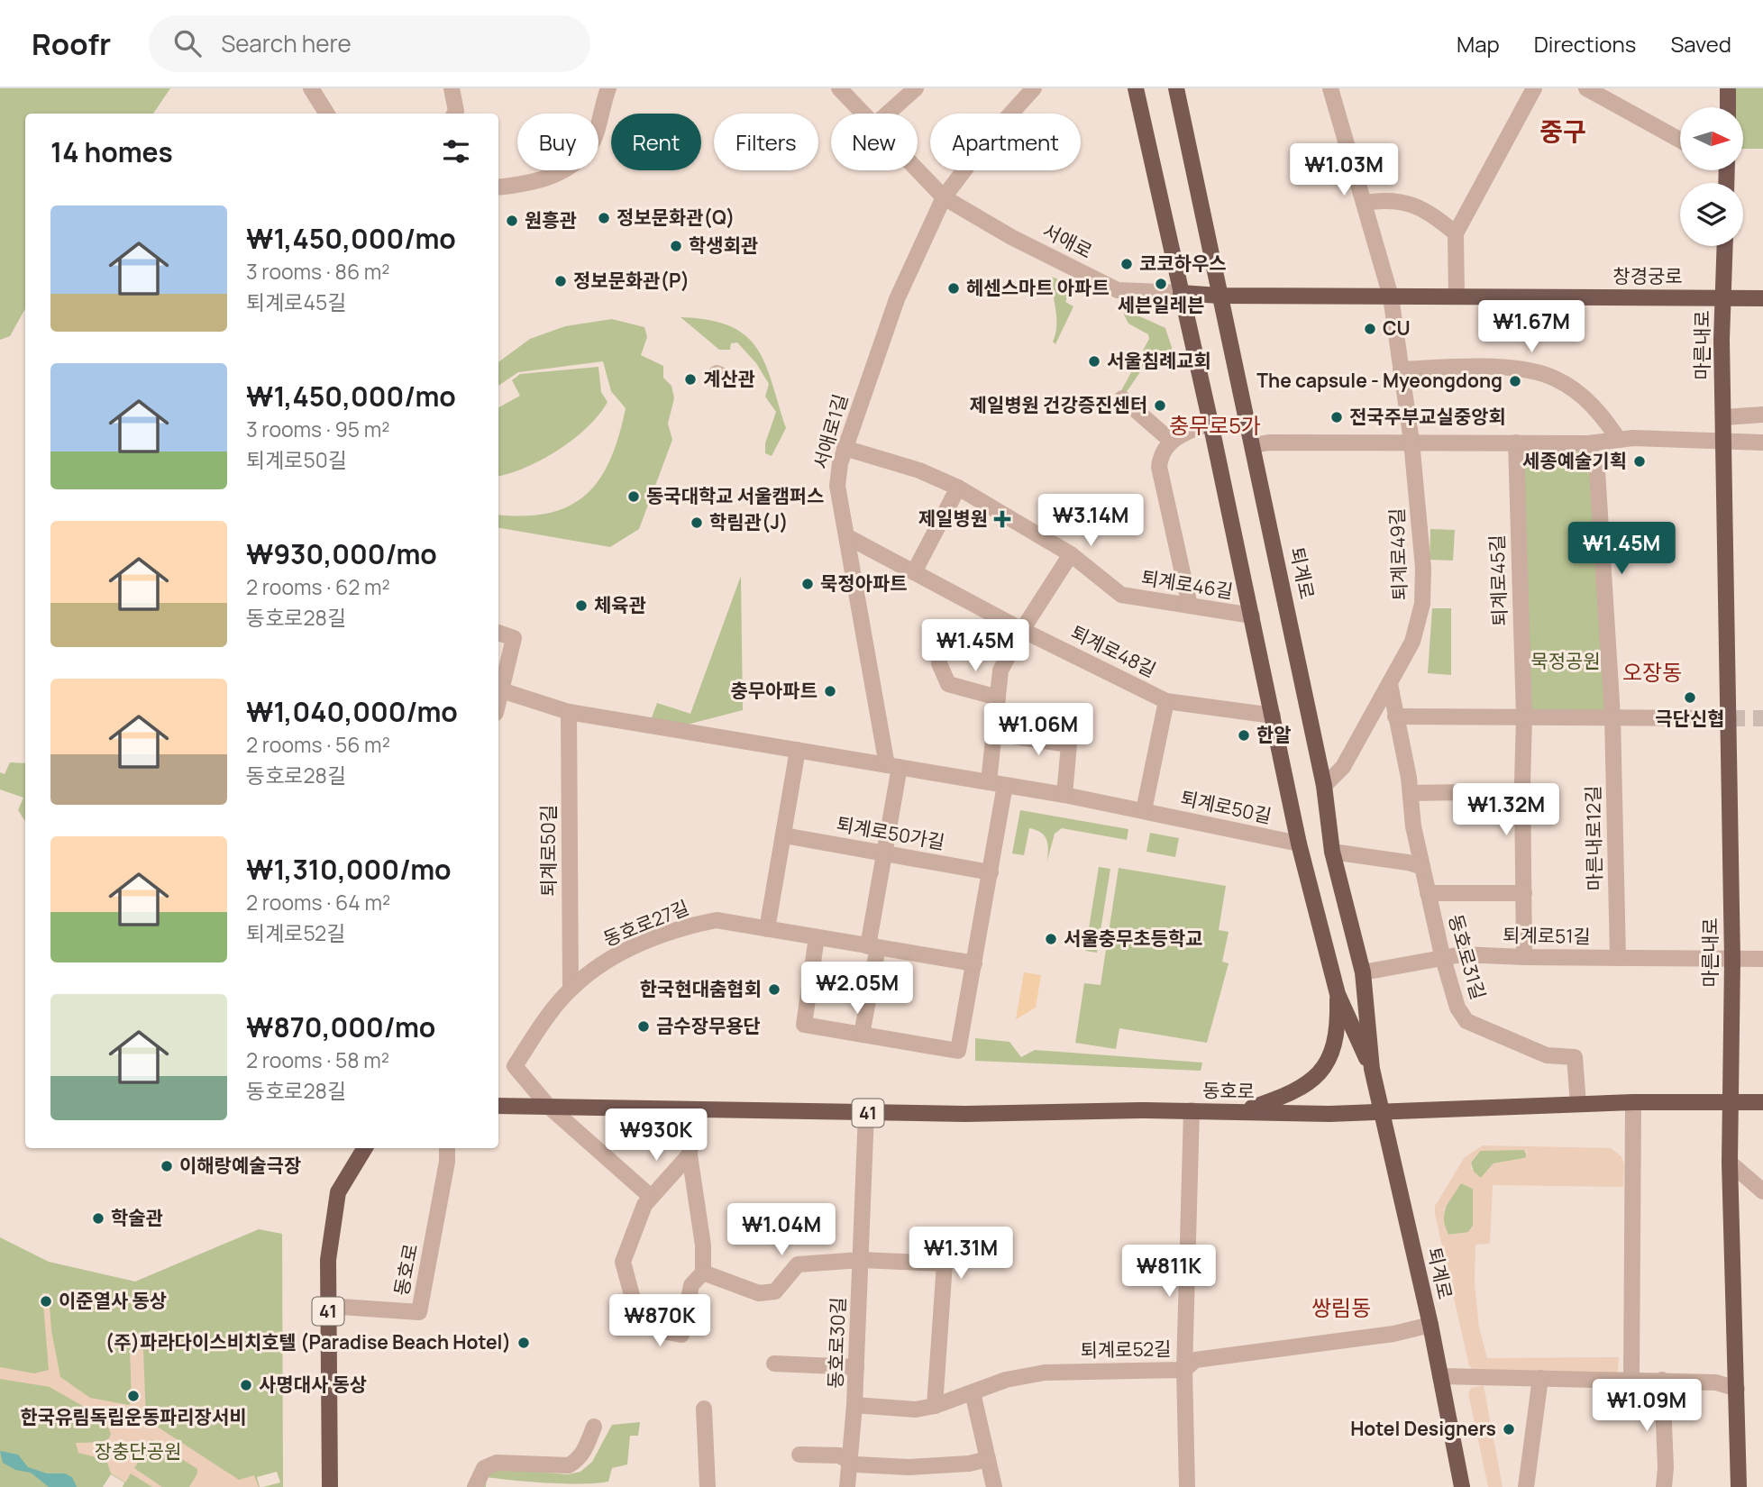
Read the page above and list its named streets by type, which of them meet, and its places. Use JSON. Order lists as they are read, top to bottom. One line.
{"streets":{"main road":["창경궁로","마른내로","퇴계로","동호로","41"],"street":["서애로","서애로1길","퇴계로49길","퇴계로45길","퇴계로46길","퇴계로48길","퇴계로50길","퇴계로50가길","마른내로12길","동호로27길","퇴계로51길","동호로31길","동호로30길","퇴계로52길"]},"crossings":[["서애로","창경궁로"],["서애로","서애로1길"],["서애로","퇴계로"],["창경궁로","마른내로"],["창경궁로","퇴계로49길"],["창경궁로","퇴계로"],["마른내로","퇴계로51길"],["마른내로","동호로"],["서애로1길","퇴계로46길"],["서애로1길","퇴계로48길"],["서애로1길","퇴계로50길"],["퇴계로49길","퇴계로"],["퇴계로49길","동호로31길"],["퇴계로","퇴계로46길"],["퇴계로","퇴계로48길"],["퇴계로","퇴계로50길"],["퇴계로","퇴계로51길"],["퇴계로","동호로"],["퇴계로","퇴계로52길"],["퇴계로50길","동호로27길"],["마른내로12길","퇴계로51길"],["동호로27길","동호로"],["퇴계로51길","동호로31길"],["동호로31길","동호로"],["동호로","41"],["동호로","동호로30길"],["동호로30길","퇴계로52길"]],"districts":["중구","충무로5가","오장동","쌍림동"],"parks":["묵정공원","장충단공원"],"places":{"other":["정보문화관(Q)","원흥관","학생회관","코코하우스","정보문화관(P)","세븐일레븐","헤센스마트 아파트","CU","서울침례교회","계산관","The capsule - Myeongdong","제일병원 건강증진센터","전국주부교실중앙회","세종예술기획","동국대학교 서울캠퍼스","학림관(J)","묵정아파트","체육관","충무아파트","극단신협","한알","서울충무초등학교","한국현대춤협회","금수장무용단","이해랑예술극장","학술관","이준열사 동상","(주)파라다이스비치호텔 (Paradise Beach Hotel)","사명대사 동상","한국유림독립운동파리장서비","Hotel Designers"],"health":["제일병원"]},"north":"right","page":{"header":"Roofr","search":"Search here","nav":["Map","Directions","Saved"],"chip":["Buy","Rent","Filters","New","Apartment"],"heading":"14 homes","price":["₩1.03M","₩1.67M","₩3.14M","₩1.45M","₩1.45M","₩1.06M","₩1.32M","₩2.05M","₩930K","₩1.04M","₩1.31M","₩811K","₩870K","₩1.09M"],"list":[{"name":"₩1,450,000/mo","note":"3 rooms · 86 m² · 퇴계로45길"},{"name":"₩1,450,000/mo","note":"3 rooms · 95 m² · 퇴계로50길"},{"name":"₩930,000/mo","note":"2 rooms · 62 m² · 동호로28길"},{"name":"₩1,040,000/mo","note":"2 rooms · 56 m² · 동호로28길"},{"name":"₩1,310,000/mo","note":"2 rooms · 64 m² · 퇴계로52길"},{"name":"₩870,000/mo","note":"2 rooms · 58 m² · 동호로28길"}]}}
